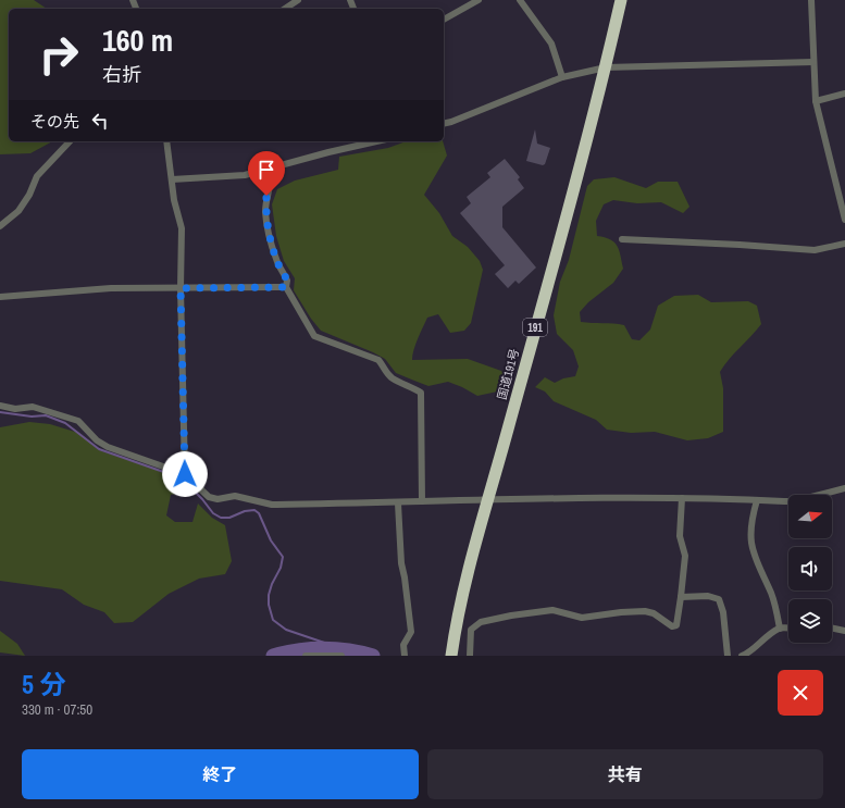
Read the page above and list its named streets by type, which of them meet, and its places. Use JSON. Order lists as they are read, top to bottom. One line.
{"streets":{"highway":["191","国道191号"]},"north":"right","page":{"turn":["160 m","右折"],"then":"その先","heading":["5 分","330 m · 07:50"],"buttons":["終了","共有"]}}
